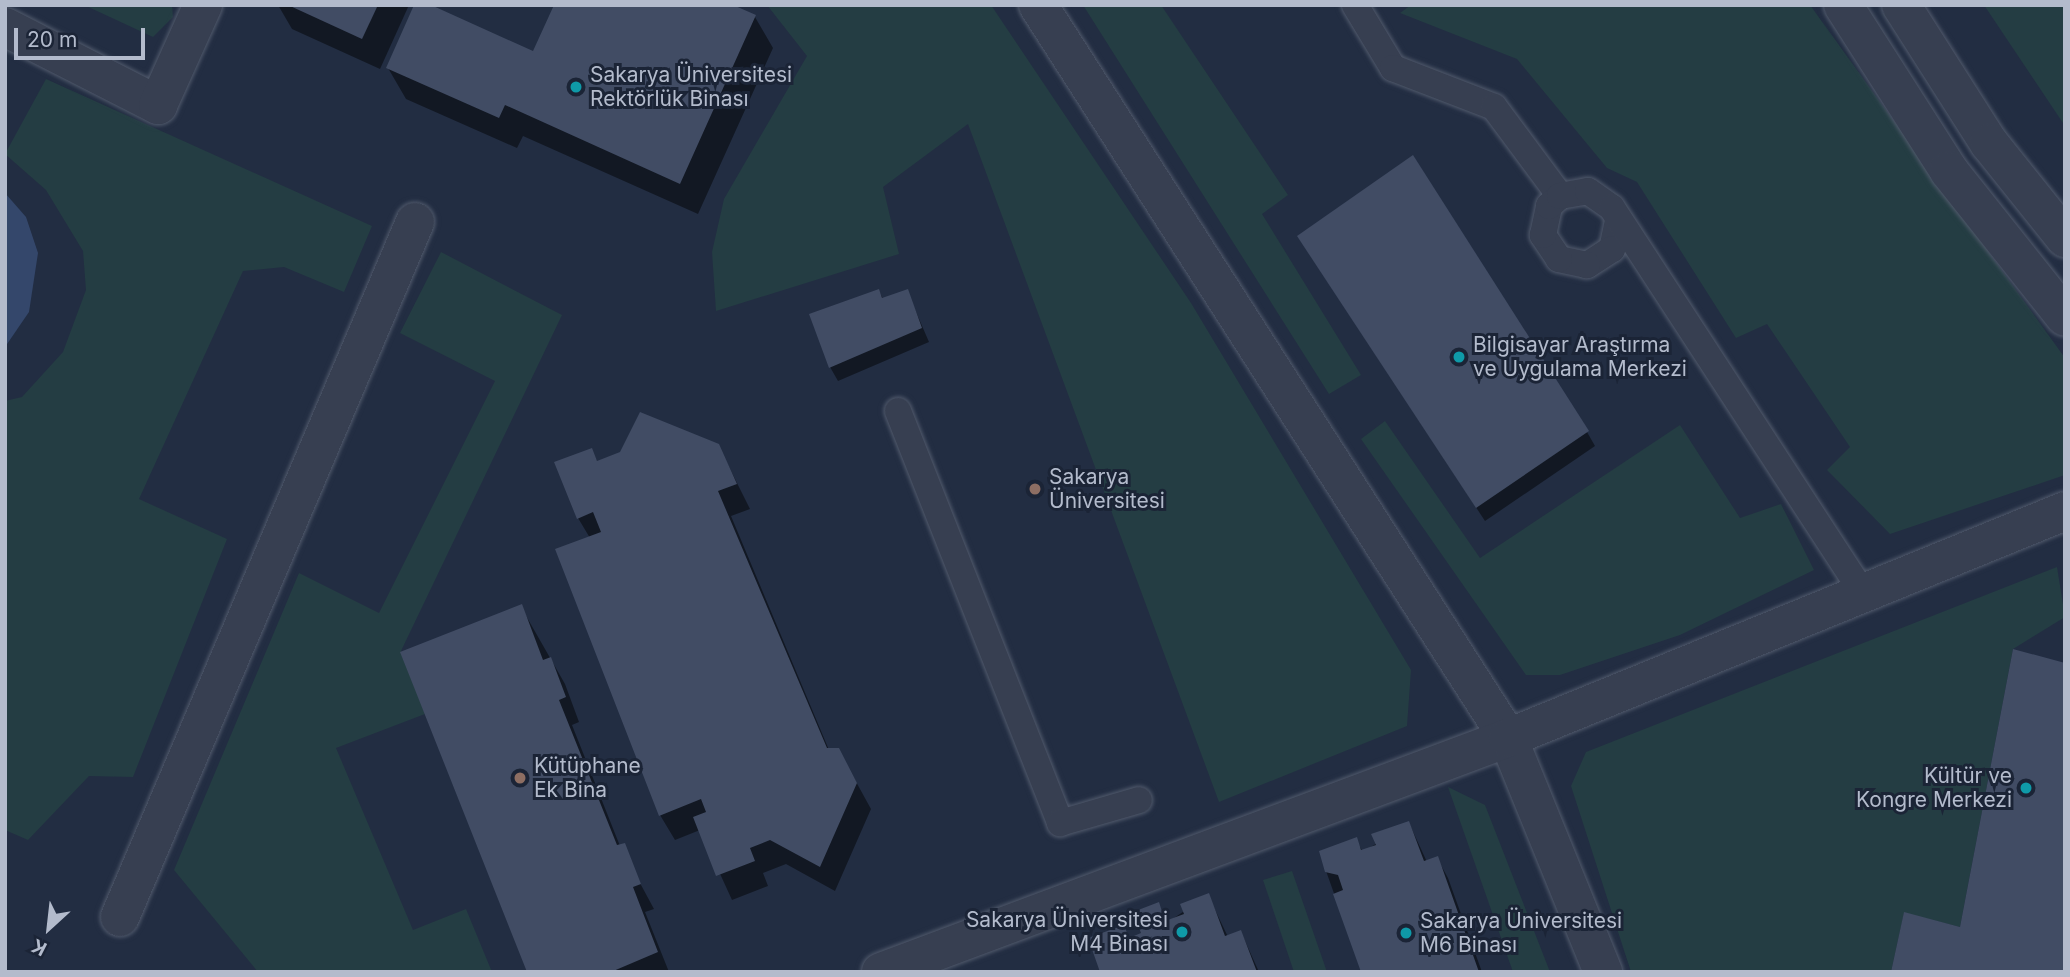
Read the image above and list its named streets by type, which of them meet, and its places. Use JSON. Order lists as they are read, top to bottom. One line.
{"places":["Sakarya Üniversitesi Rektörlük Binası","Bilgisayar Araştırma ve Uygulama Merkezi","Sakarya Üniversitesi","Kütüphane Ek Bina","Kültür ve Kongre Merkezi","Sakarya Üniversitesi M4 Binası","Sakarya Üniversitesi M6 Binası"],"scale_bar":"20 m","north":"bottom left"}
